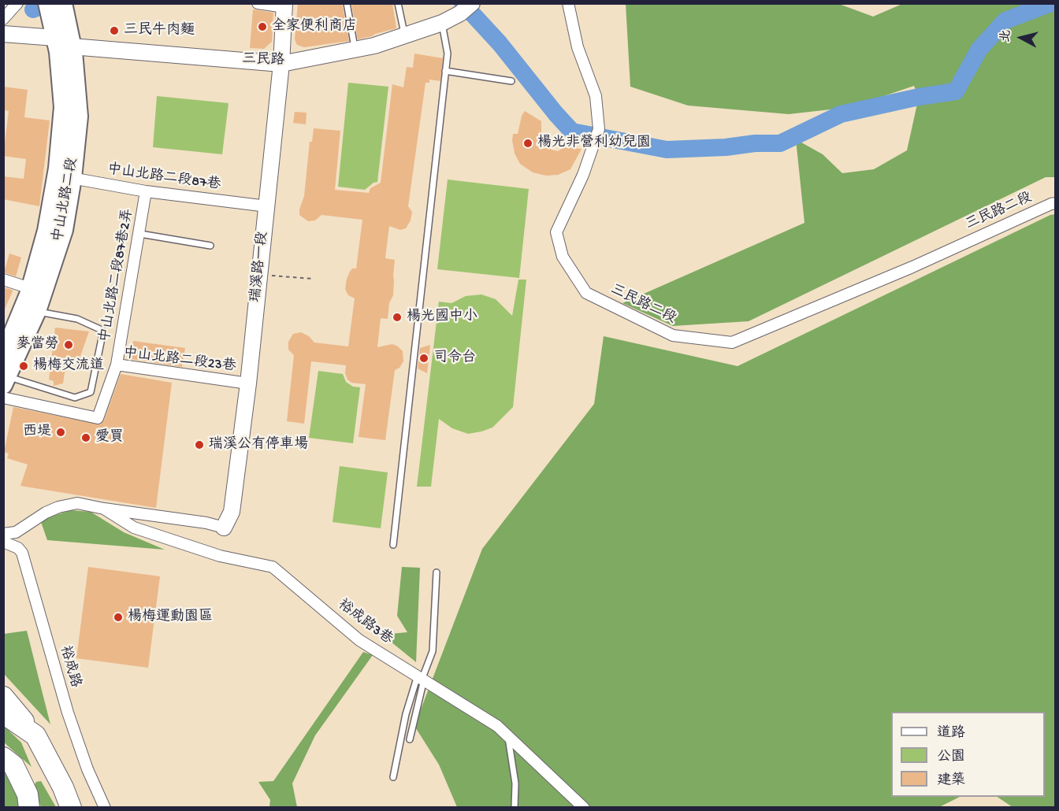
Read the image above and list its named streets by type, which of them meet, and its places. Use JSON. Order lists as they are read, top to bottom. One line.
{"streets":{"main road":["中山北路二段"],"street":["三民路","中山北路二段87巷","三民路二段","瑞溪路一段","中山北路二段87巷2弄","中山北路二段23巷","裕成路3巷","裕成路"]},"crossings":[["三民路","中山北路二段"],["三民路","瑞溪路一段"],["中山北路二段87巷","中山北路二段"],["中山北路二段87巷","瑞溪路一段"],["中山北路二段87巷","中山北路二段87巷2弄"],["瑞溪路一段","中山北路二段23巷"],["瑞溪路一段","裕成路3巷"],["中山北路二段87巷2弄","中山北路二段23巷"]],"places":["全家便利商店","三民牛肉麵","楊光非營利幼兒園","楊光國中小","麥當勞","司令台","楊梅交流道","西堤","愛買","瑞溪公有停車場","楊梅運動園區"],"legend":["道路","公園","建築"],"north":"left"}
